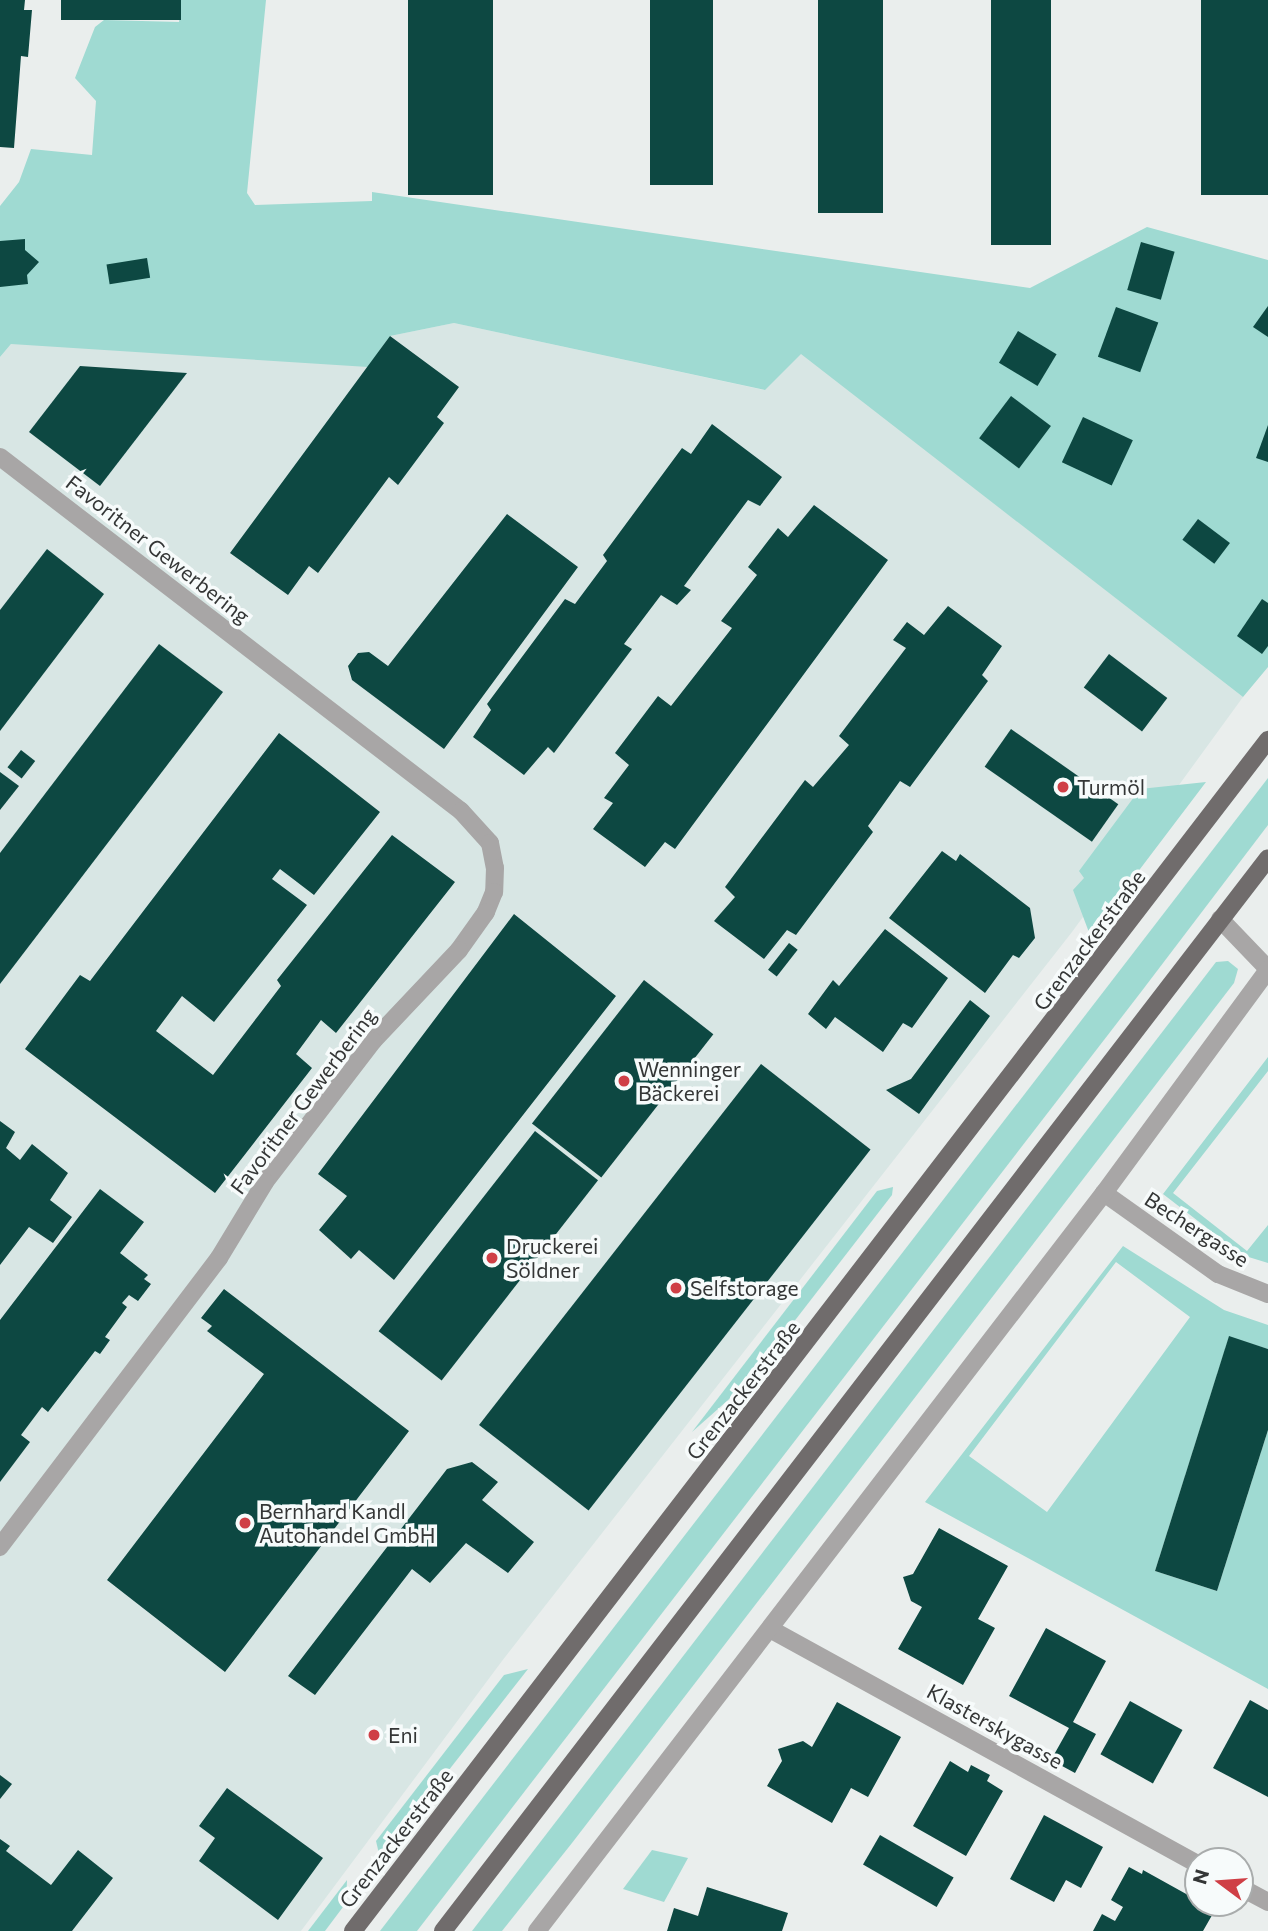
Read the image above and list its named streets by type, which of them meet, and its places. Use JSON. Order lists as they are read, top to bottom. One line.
{"streets":{"main road":["Grenzackerstraße"],"street":["Favoritner Gewerbering","Bechergasse","Klasterskygasse"]},"places":["Turmöl","Wenninger Bäckerei","Druckerei Söldner","Selfstorage","Bernhard Kandl Autohandel GmbH","Eni"],"north":"left"}
